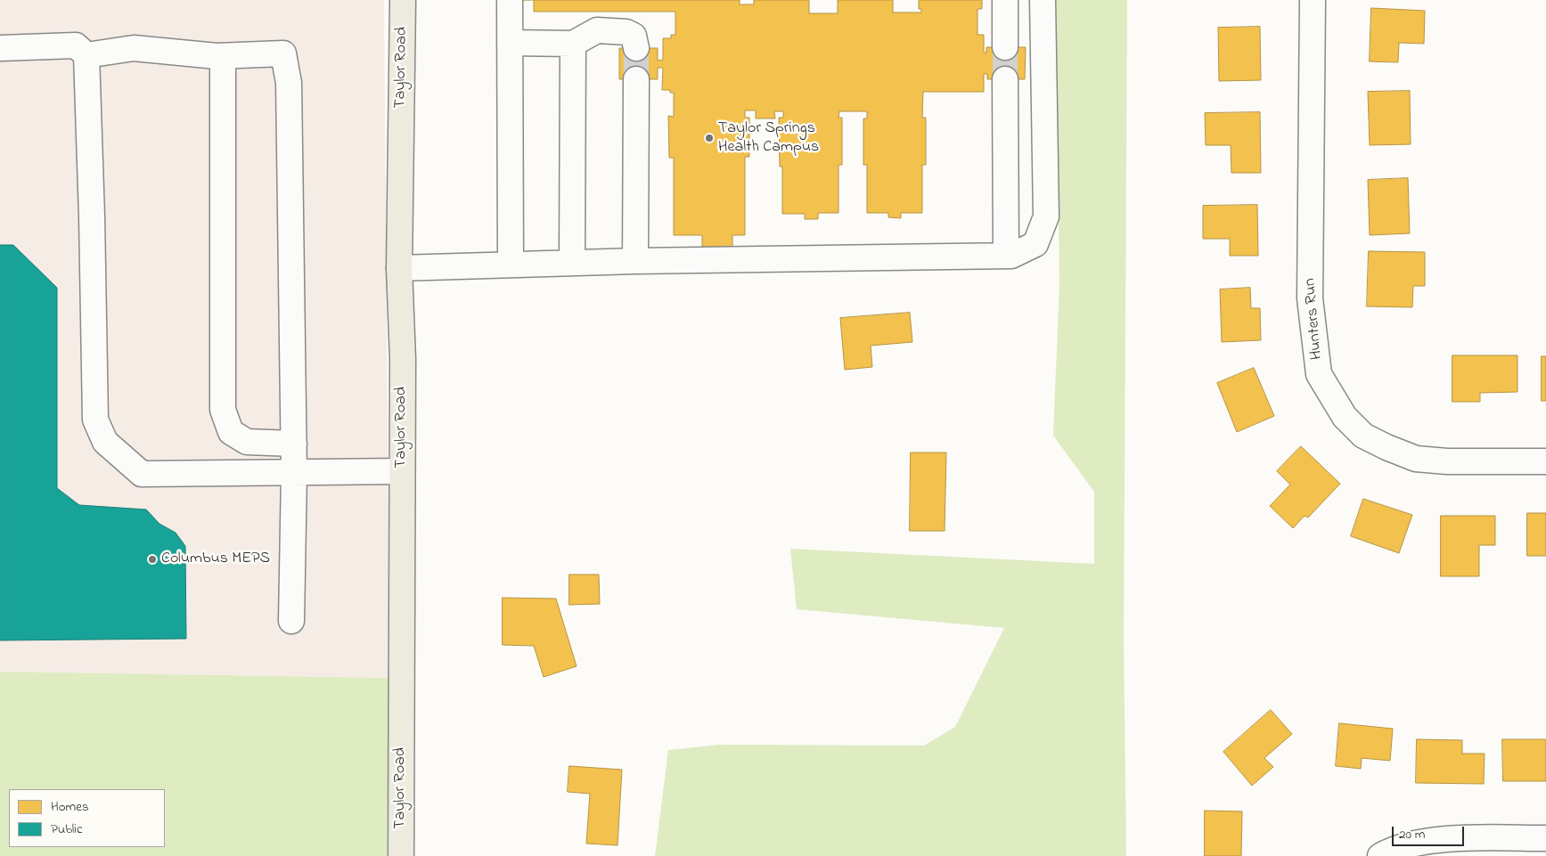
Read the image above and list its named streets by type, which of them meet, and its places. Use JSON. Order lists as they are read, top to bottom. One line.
{"streets":{"main road":["Taylor Road"],"street":["Hunters Run"]},"places":["Taylor Springs Health Campus","Columbus MEPS"],"legend":["Homes","Public"],"scale_bar":"20 m"}
